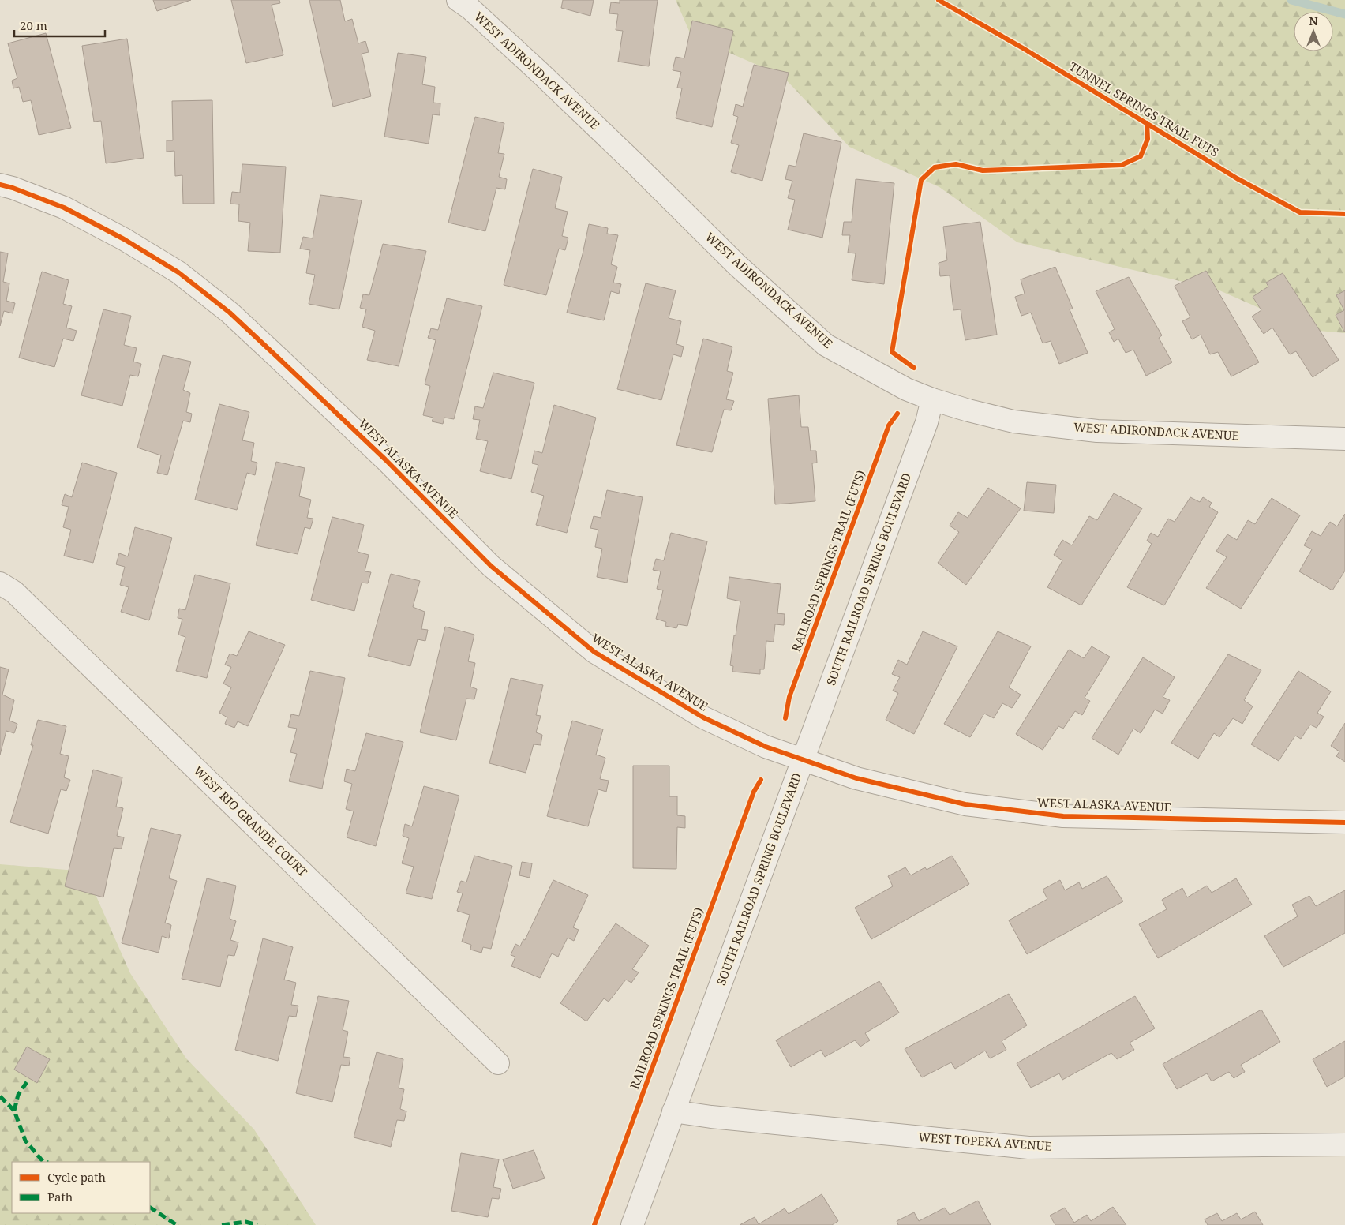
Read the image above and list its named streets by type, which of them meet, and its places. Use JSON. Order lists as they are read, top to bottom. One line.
{"streets":{"street":["WEST ADIRONDACK AVENUE","WEST ALASKA AVENUE","SOUTH RAILROAD SPRING BOULEVARD","WEST RIO GRANDE COURT","WEST TOPEKA AVENUE"],"cycle path":["TUNNEL SPRINGS TRAIL FUTS","RAILROAD SPRINGS TRAIL (FUTS)"]},"crossings":[["WEST ADIRONDACK AVENUE","SOUTH RAILROAD SPRING BOULEVARD"],["WEST ALASKA AVENUE","SOUTH RAILROAD SPRING BOULEVARD"],["SOUTH RAILROAD SPRING BOULEVARD","WEST TOPEKA AVENUE"]],"legend":["Cycle path","Path"],"scale_bar":"20 m","north":"top"}
